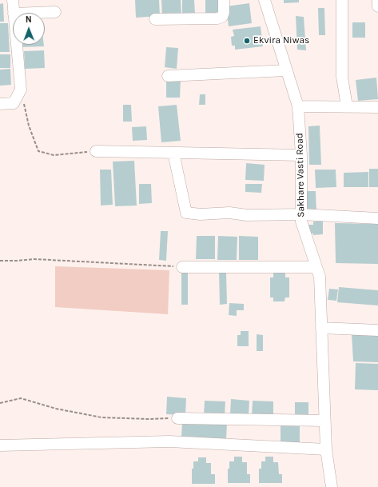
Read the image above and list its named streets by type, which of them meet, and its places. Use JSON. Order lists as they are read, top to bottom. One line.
{"streets":{"street":["Sakhare Vasti Road"]},"places":["Ekvira Niwas"],"north":"top"}
